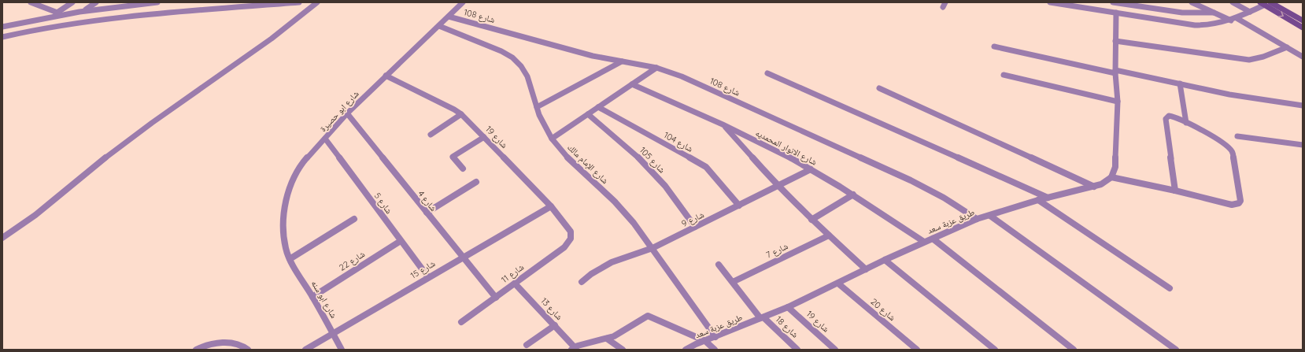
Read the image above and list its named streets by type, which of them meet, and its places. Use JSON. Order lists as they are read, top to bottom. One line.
{"streets":{"street":["شارع 108","شارع ابو حصيرة","شارع 19","شارع 104","شارع الانوار المحمديه","شارع 105","شارع الإمام مالك","شارع 4","شارع 5","شارع 9","طريق عزبة سعد","شارع 7","شارع 22","شارع 15","شارع 11","شارع ابو سنه","شارع 13","شارع 20","شارع 18"]},"crossings":[["شارع 108","شارع ابو حصيرة"],["شارع 108","طريق عزبة سعد"],["شارع ابو حصيرة","شارع 19"],["شارع ابو حصيرة","شارع الإمام مالك"],["شارع ابو حصيرة","شارع 4"],["شارع ابو حصيرة","شارع 5"],["شارع ابو حصيرة","شارع ابو سنه"],["شارع 19","طريق عزبة سعد"],["شارع 19","شارع 15"],["شارع 19","شارع 11"],["شارع 104","شارع 9"],["شارع الانوار المحمديه","شارع 9"],["شارع الانوار المحمديه","طريق عزبة سعد"],["شارع 105","شارع 9"],["شارع الإمام مالك","شارع 9"],["شارع الإمام مالك","طريق عزبة سعد"],["شارع 4","شارع 15"],["شارع 4","شارع 11"],["شارع 5","شارع 22"],["شارع 5","شارع 15"],["طريق عزبة سعد","شارع 20"],["طريق عزبة سعد","شارع 18"],["شارع 7","شارع 18"],["شارع 22","شارع ابو سنه"],["شارع 15","شارع ابو سنه"],["شارع 11","شارع 13"]]}
